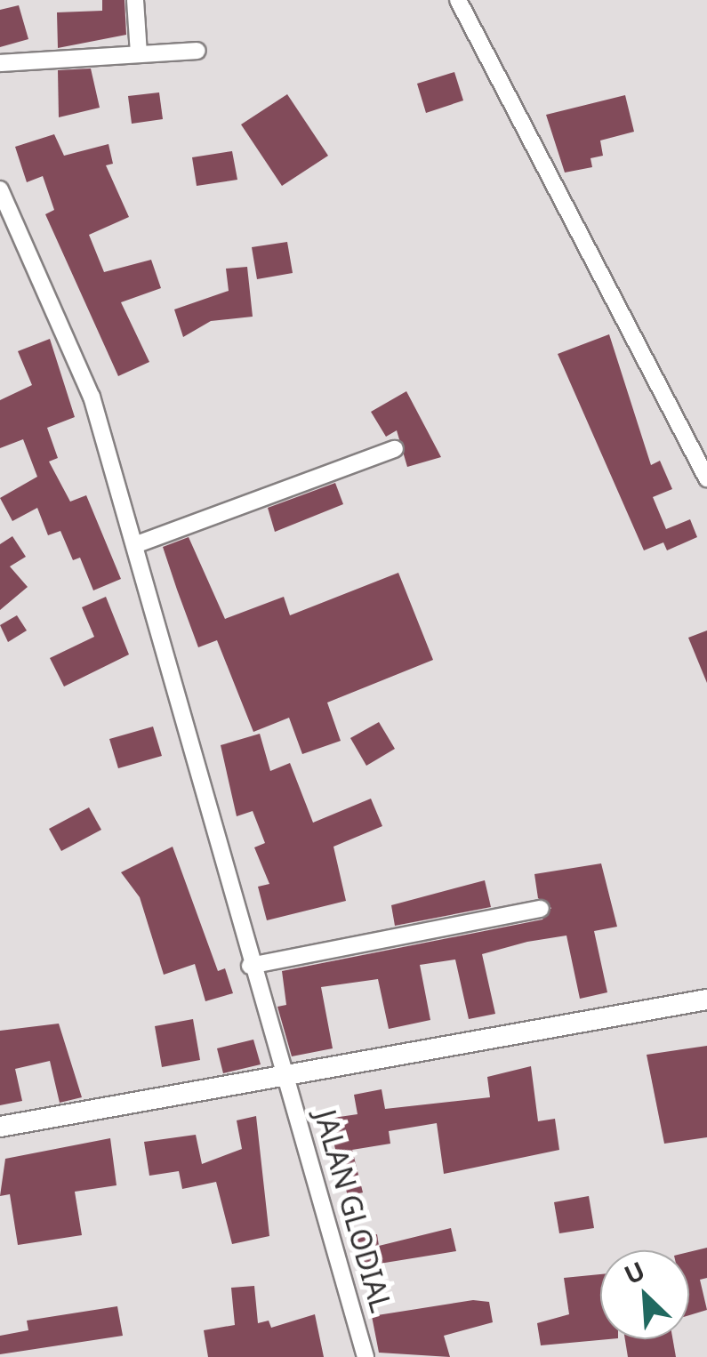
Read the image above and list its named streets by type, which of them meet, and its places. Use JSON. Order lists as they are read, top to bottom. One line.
{"streets":{"street":["JALAN GLODIAL"]},"north":"top left"}
